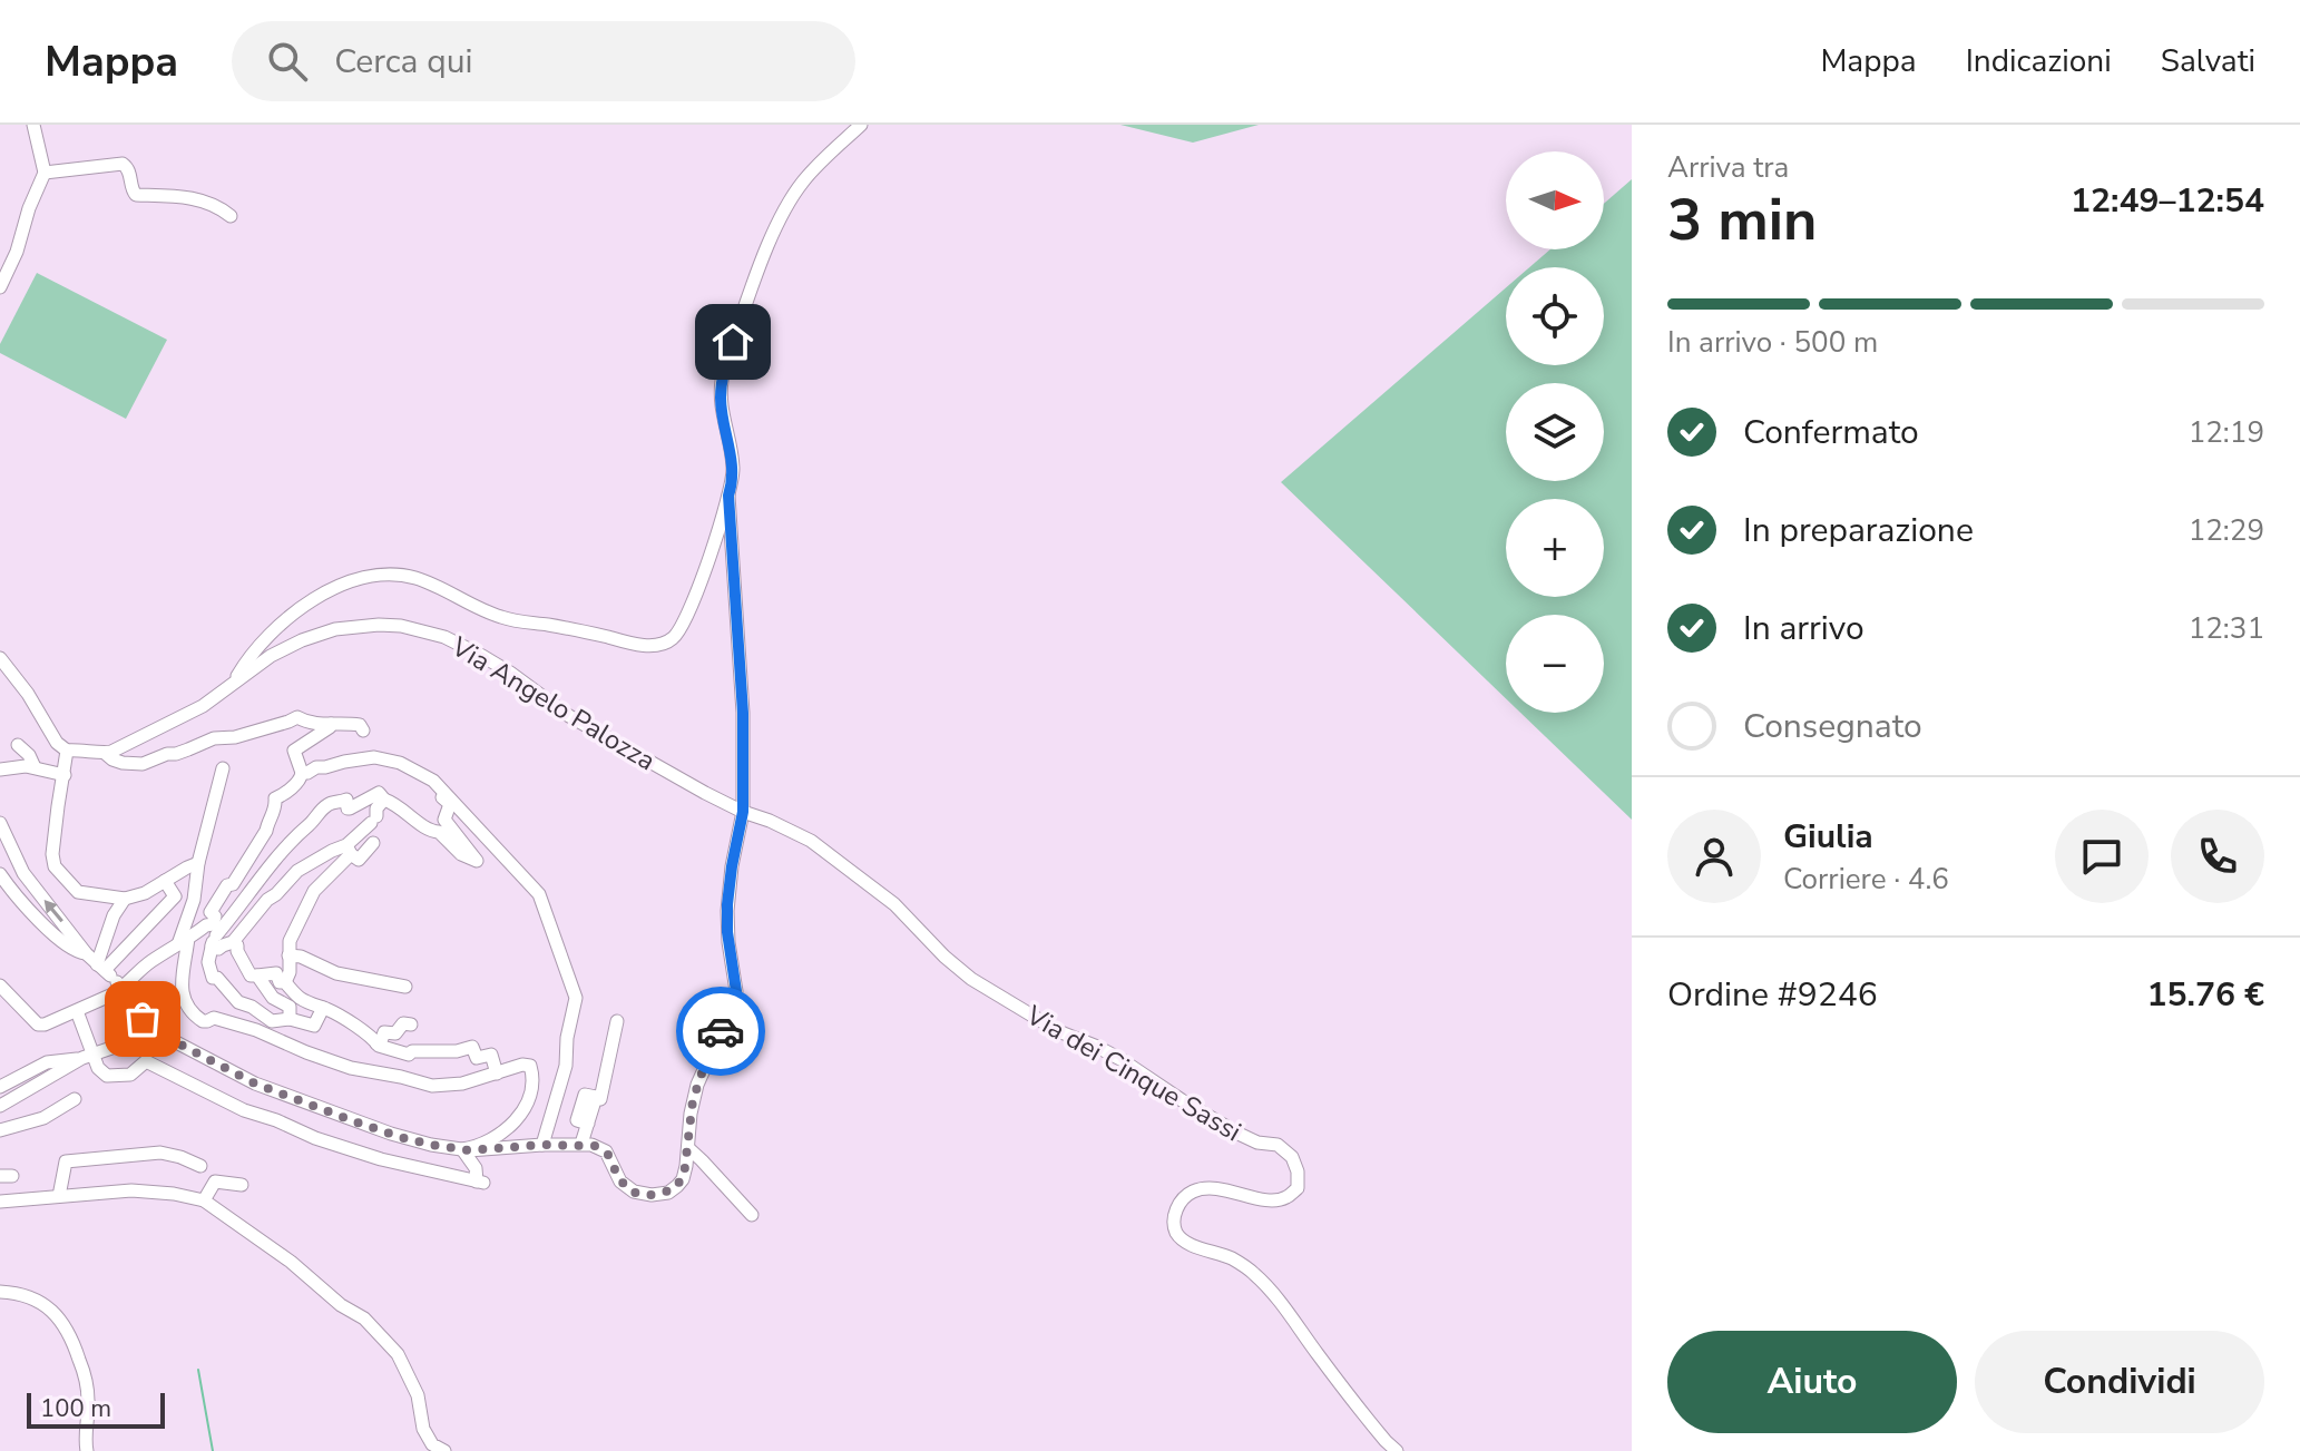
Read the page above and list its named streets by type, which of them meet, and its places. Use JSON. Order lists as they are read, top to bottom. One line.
{"streets":{"street":["Via Angelo Palozza","Via dei Cinque Sassi"]},"crossings":[["Via Angelo Palozza","Via dei Cinque Sassi"]],"scale_bar":"100 m","north":"right","page":{"header":"Mappa","search":"Cerca qui","nav":["Mappa","Indicazioni","Salvati"],"heading":["3 min","Arriva tra","12:49–12:54"],"panel":["Giulia","Corriere · 4.6","Ordine #9246","15.76 €"],"map_buttons":["+","−"],"bar":"In arrivo · 500 m","list":[["Confermato","12:19"],["In preparazione","12:29"],["In arrivo","12:31"],"Consegnato"],"buttons":["Aiuto","Condividi"],"scale":"100 m"}}
